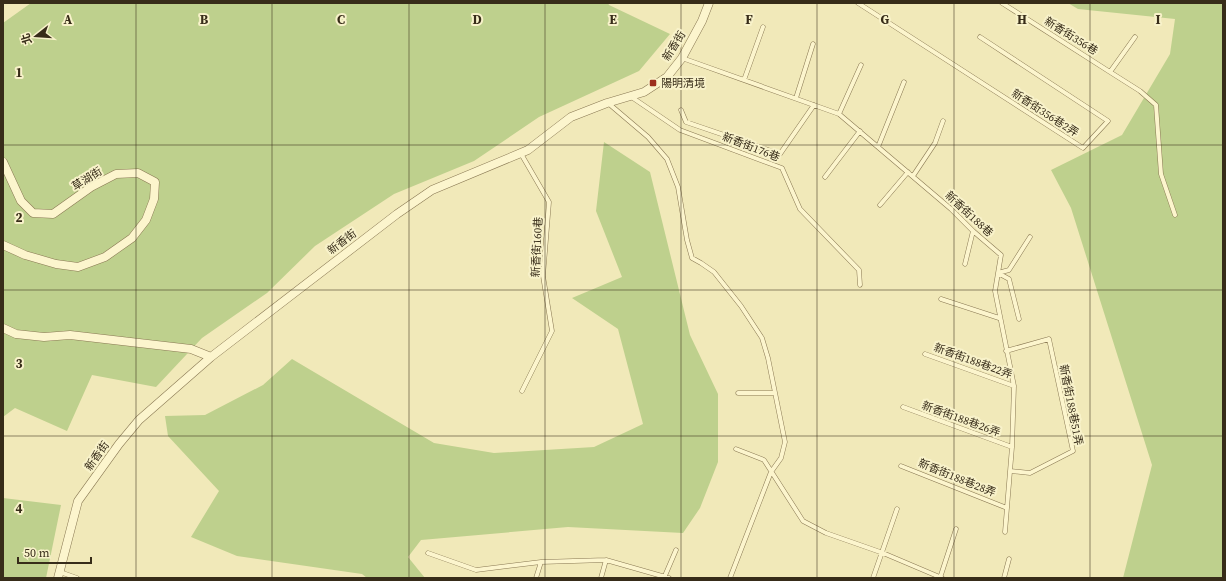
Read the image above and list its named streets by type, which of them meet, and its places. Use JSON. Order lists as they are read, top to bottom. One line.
{"streets":{"street":["新香街","草湖街"],"lane":["新香街356巷","新香街356巷2弄","新香街176巷","新香街188巷","新香街160巷","新香街188巷22弄","新香街188巷51弄","新香街188巷26弄","新香街188巷28弄"]},"crossings":[["新香街","新香街176巷"],["新香街","新香街188巷"],["新香街","新香街160巷"],["新香街188巷","新香街188巷22弄"],["新香街188巷","新香街188巷51弄"],["新香街188巷","新香街188巷26弄"],["新香街188巷","新香街188巷28弄"]],"places":{"transit":["陽明清境"]},"scale_bar":"50 m","north":"left","grid":{"columns":["A","B","C","D","E","F","G","H","I"],"rows":["1","2","3","4"]}}
